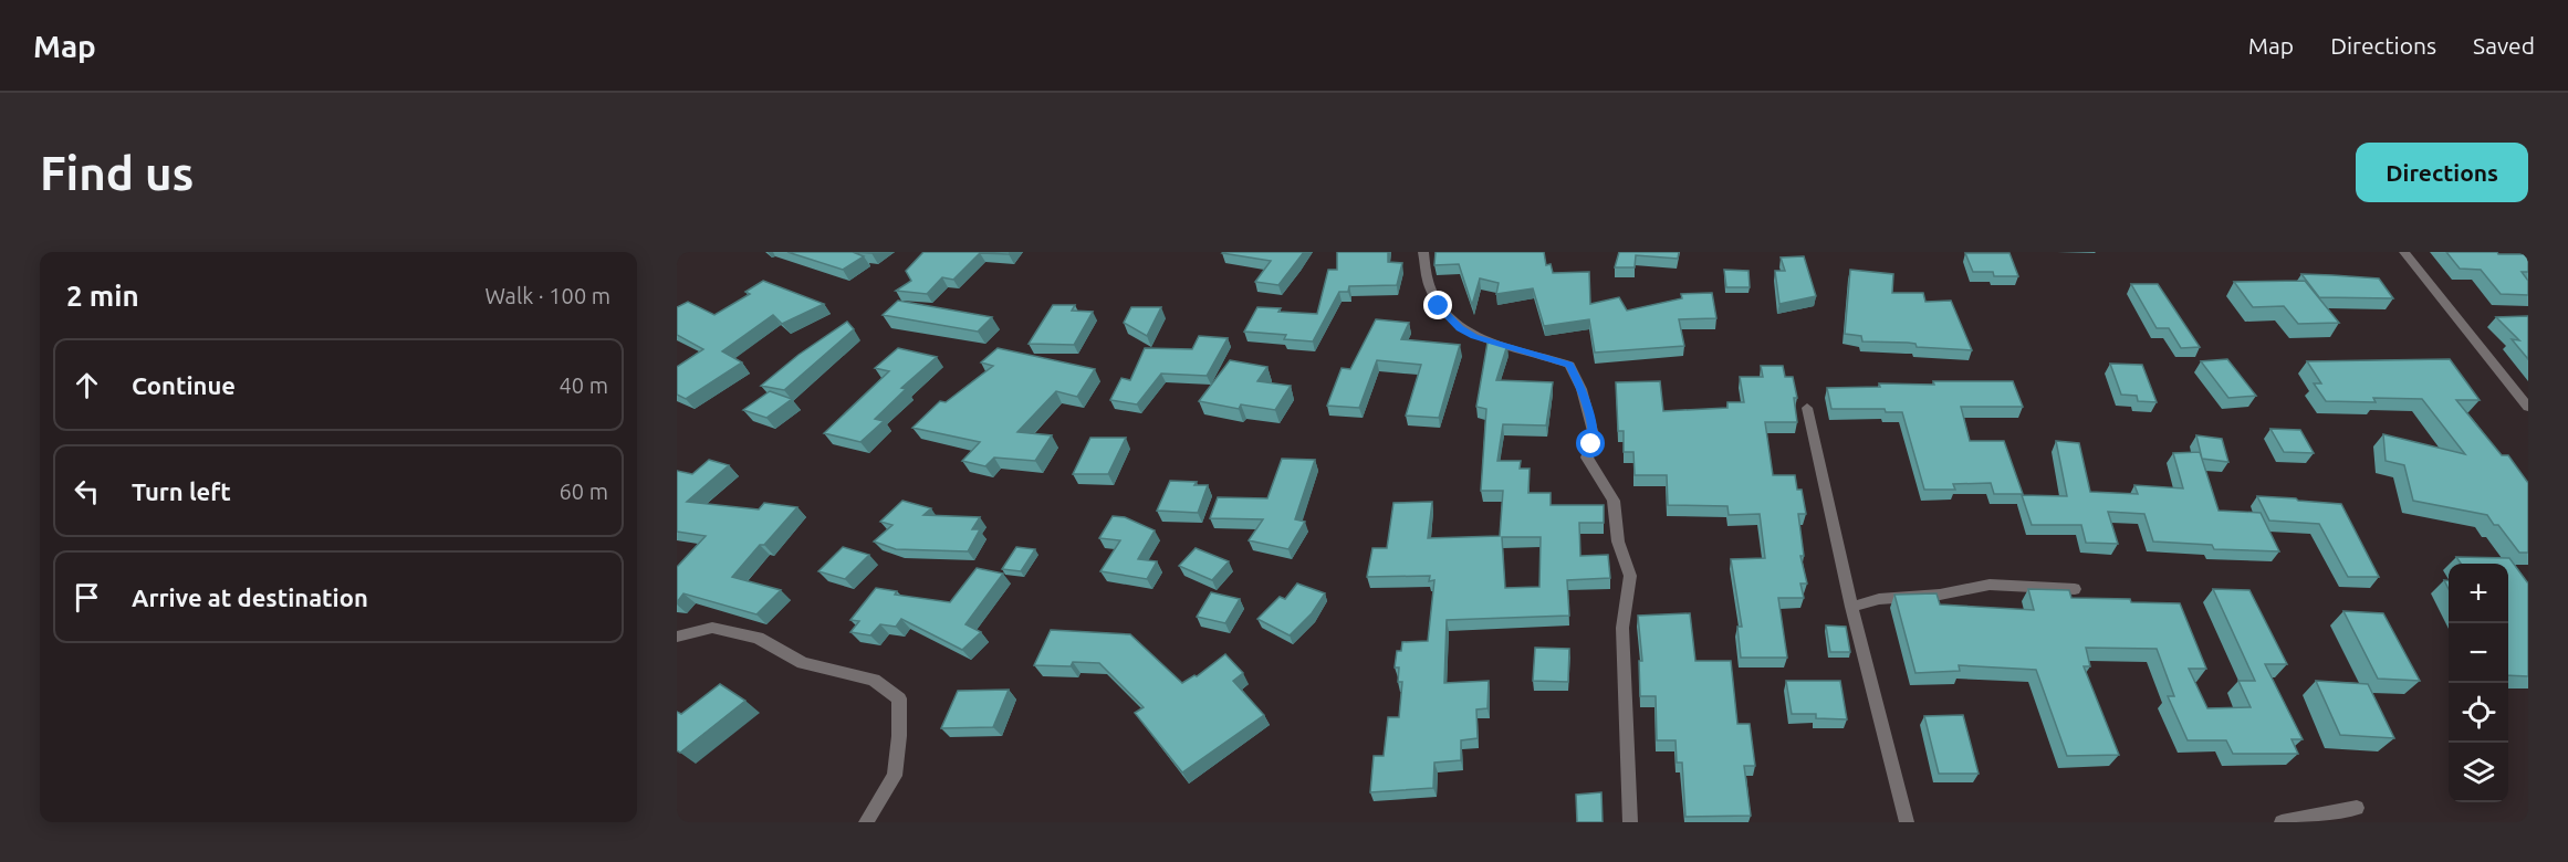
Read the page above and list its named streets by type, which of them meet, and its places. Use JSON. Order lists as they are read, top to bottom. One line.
{"page":{"header":"Map","nav":["Map","Directions","Saved"],"buttons":"Directions","title":"Find us","heading":["2 min","Walk · 100 m"],"list":[["Continue","40 m"],["Turn left","60 m"],"Arrive at destination"],"map_buttons":["+","−"]}}
